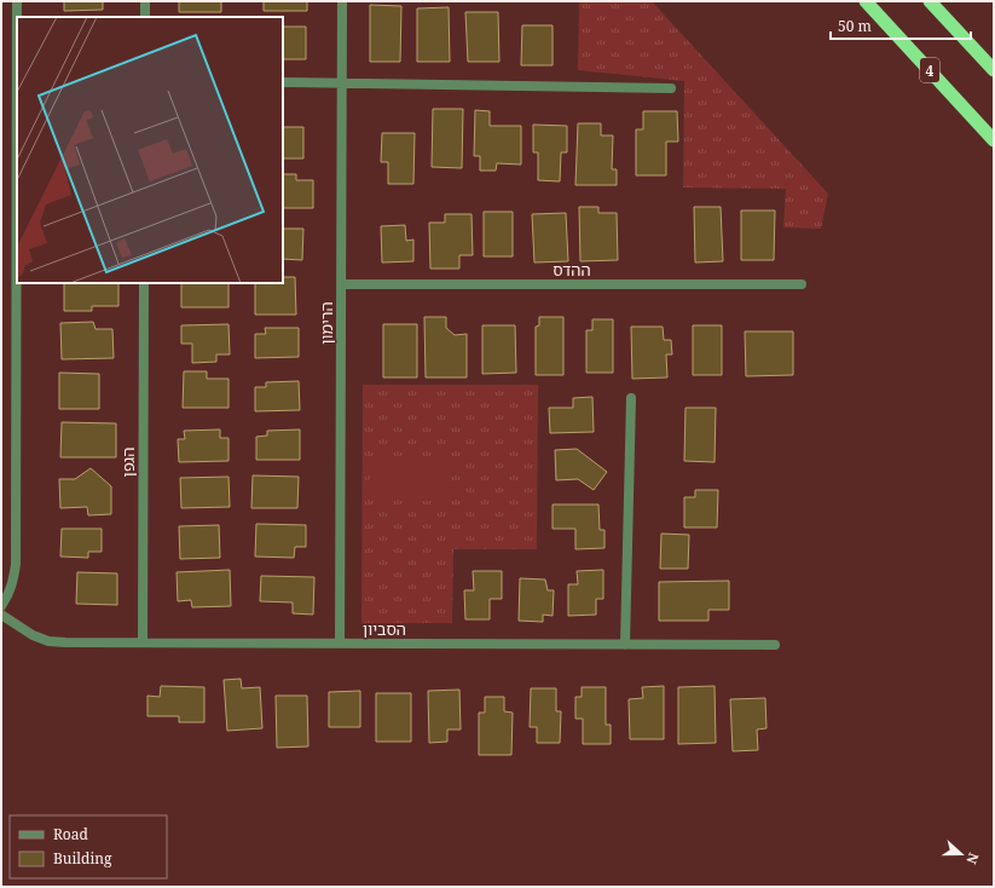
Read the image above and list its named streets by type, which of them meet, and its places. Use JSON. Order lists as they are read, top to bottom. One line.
{"streets":{"highway":["4"],"street":["ההדס","הרימון","הגפן","הסביון"]},"crossings":[["ההדס","הרימון"],["הרימון","הסביון"],["הגפן","הסביון"]],"legend":["Road","Building"],"scale_bar":"50 m","north":"right"}
